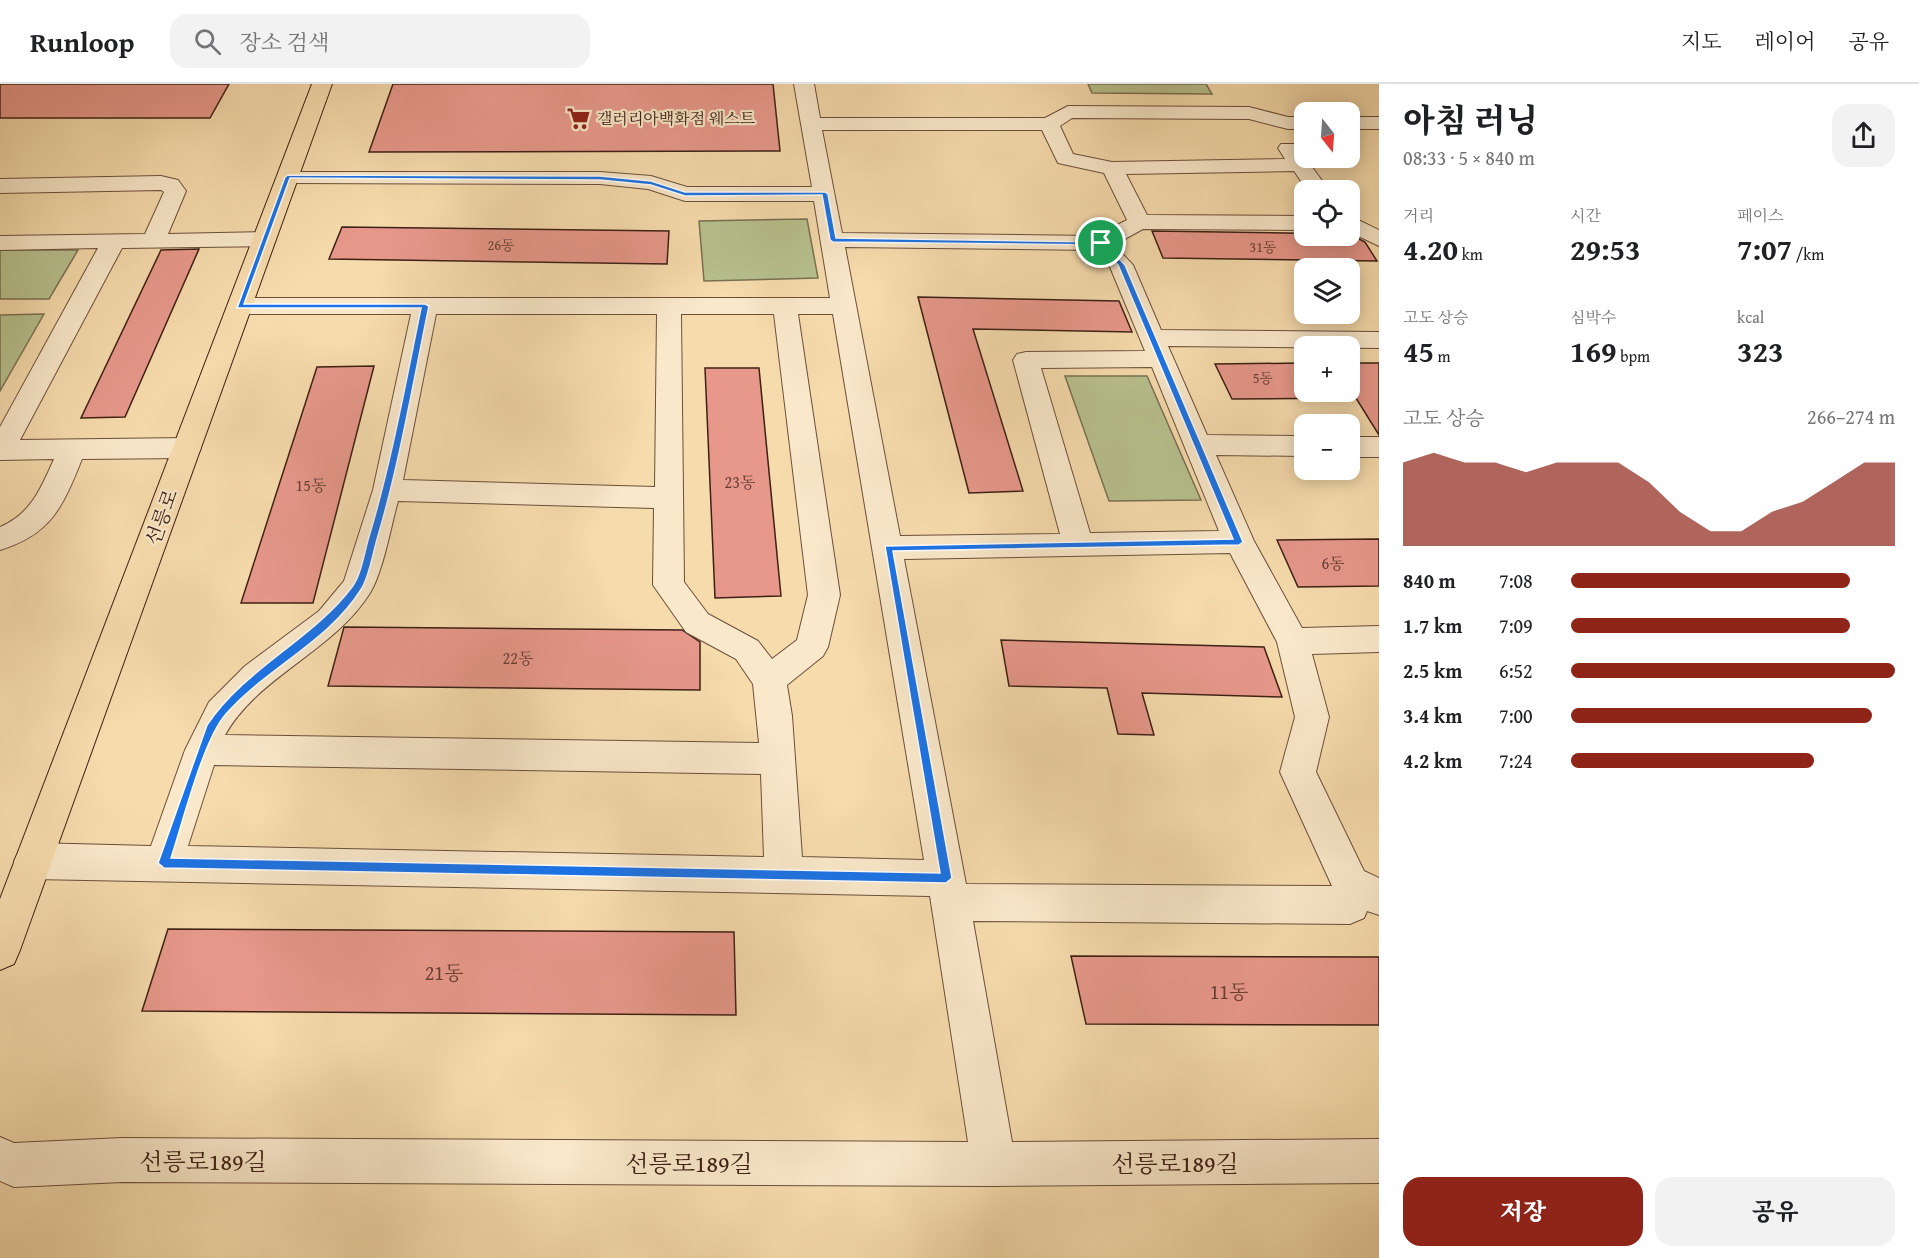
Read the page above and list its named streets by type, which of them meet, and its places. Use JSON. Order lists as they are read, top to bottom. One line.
{"streets":{"main road":["선릉로"],"street":["선릉로189길"]},"places":{"supermarket":["갤러리아백화점 웨스트"]},"house_numbers":["26동","31동","5동","23동","15동","6동","22동","21동","11동"],"north":"bottom","page":{"header":"Runloop","search":"장소 검색","nav":["지도","레이어","공유"],"heading":["아침 러닝","08:33 · 5 × 840 m"],"map_buttons":["+","−"],"stats":[["거리","4.20 km"],["시간","29:53"],["페이스","7:07 /km"],["고도 상승","45 m"],["심박수","169 bpm"],["kcal","323"]],"chart":["고도 상승","266–274 m"],"list":[{"name":"840 m","note":"7:08"},{"name":"1.7 km","note":"7:09"},{"name":"2.5 km","note":"6:52"},{"name":"3.4 km","note":"7:00"},{"name":"4.2 km","note":"7:24"}],"buttons":["저장","공유"]}}
